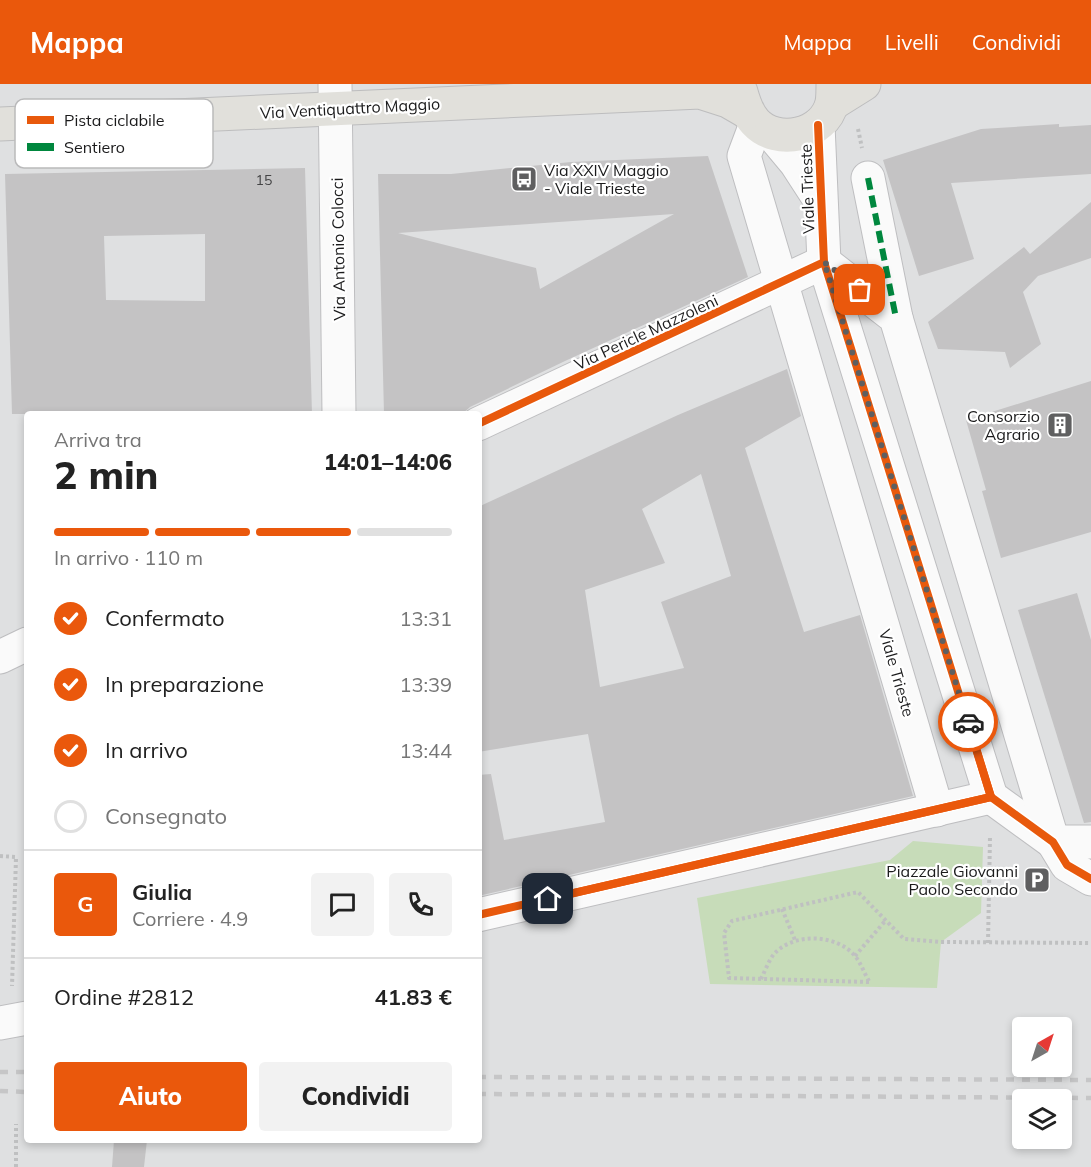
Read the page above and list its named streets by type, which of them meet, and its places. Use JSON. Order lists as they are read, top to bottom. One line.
{"streets":{"main road":["Via Ventiquattro Maggio","Viale Trieste"],"street":["Via Antonio Colocci","Via Pericle Mazzoleni"]},"crossings":[["Via Ventiquattro Maggio","Viale Trieste"],["Via Ventiquattro Maggio","Via Antonio Colocci"],["Viale Trieste","Via Pericle Mazzoleni"]],"places":{"bus stop":["Via XXIV Maggio - Viale Trieste"],"building":["Consorzio Agrario"],"parking":["Piazzale Giovanni Paolo Secondo"]},"house_numbers":["15"],"legend":["Pista ciclabile","Sentiero"],"north":"top right","page":{"header":"Mappa","nav":["Mappa","Livelli","Condividi"],"heading":["2 min","Arriva tra","14:01–14:06"],"panel":["Giulia","Corriere · 4.9","Ordine #2812","41.83 €"],"bar":"In arrivo · 110 m","list":[["Confermato","13:31"],["In preparazione","13:39"],["In arrivo","13:44"],"Consegnato"],"round":"G","buttons":["Aiuto","Condividi"]}}
